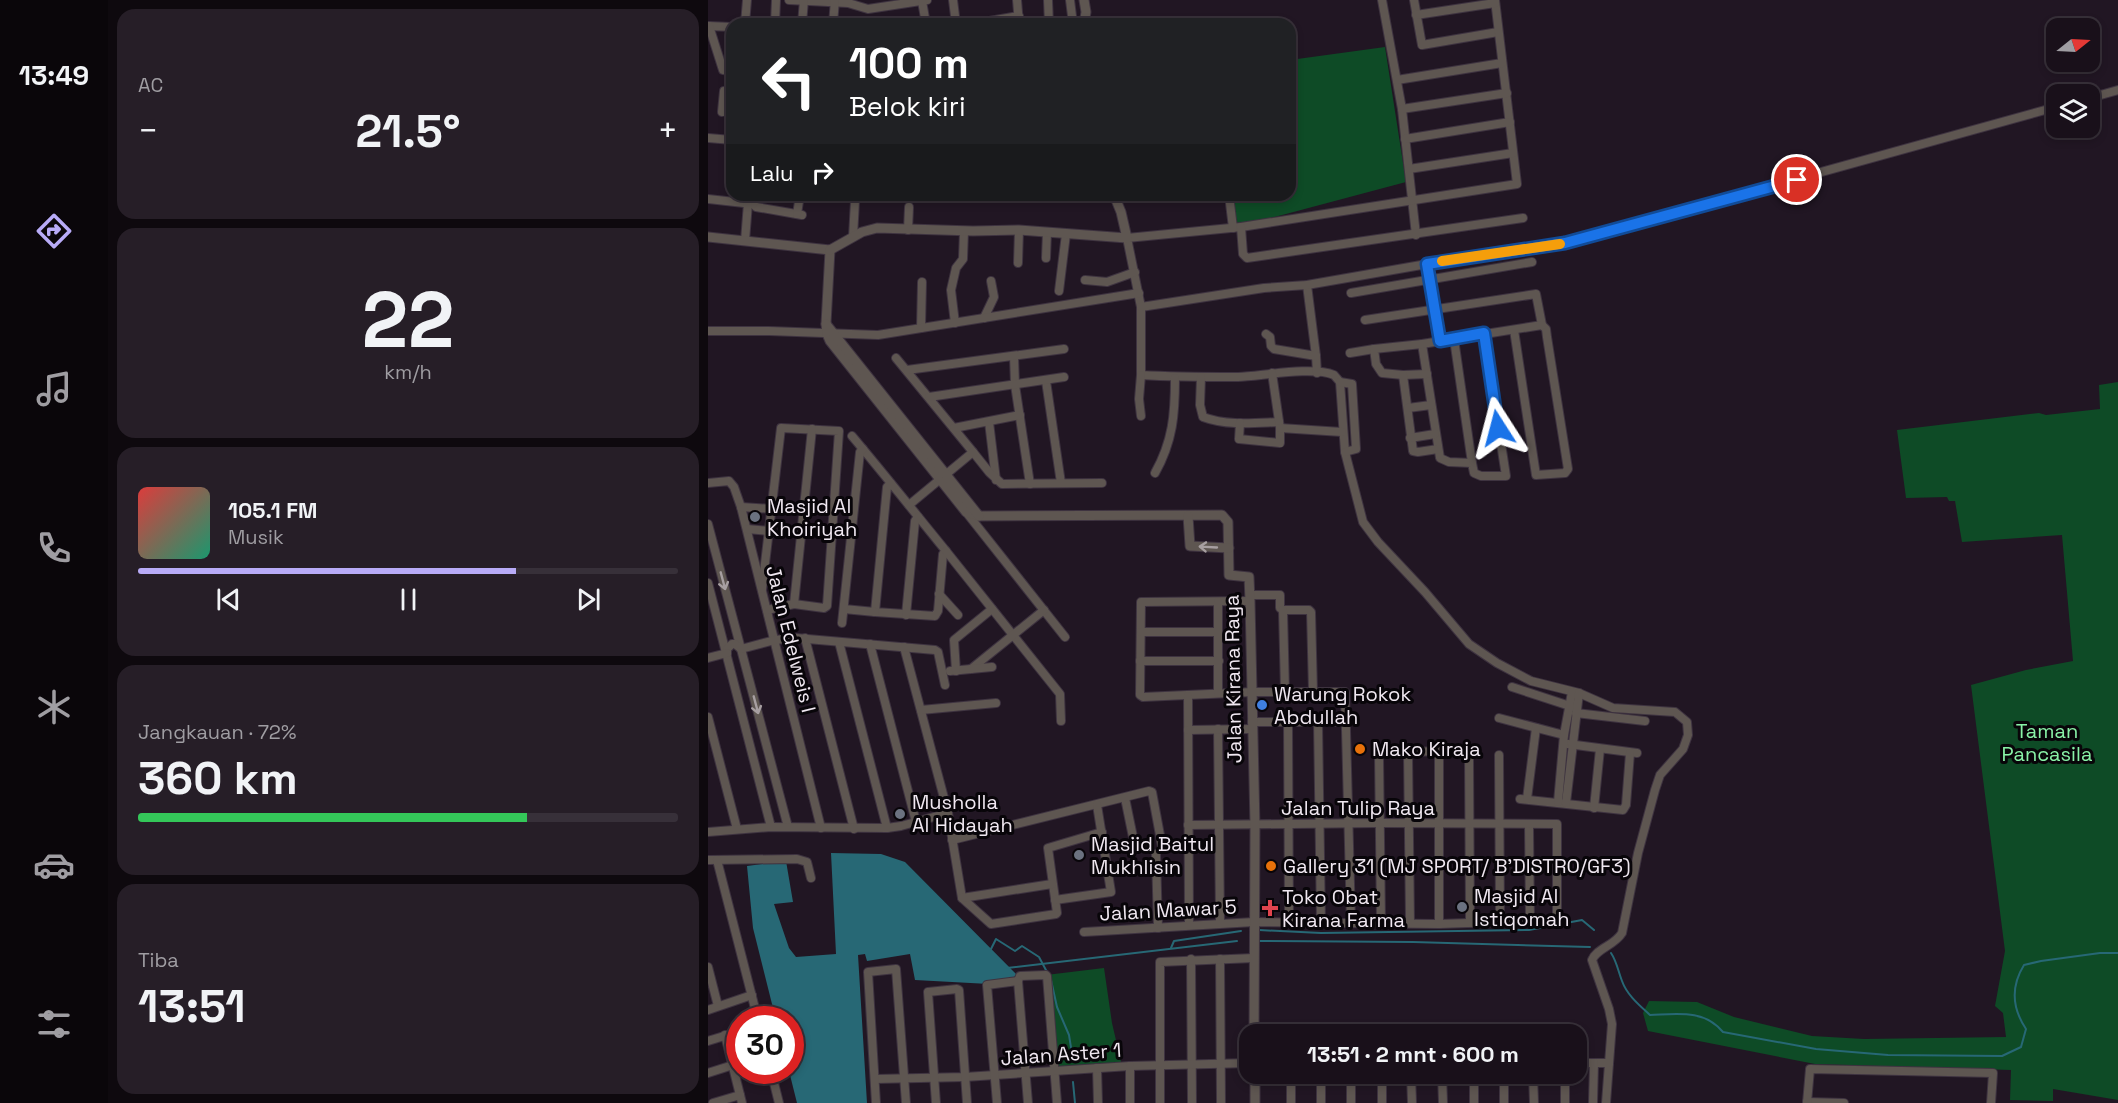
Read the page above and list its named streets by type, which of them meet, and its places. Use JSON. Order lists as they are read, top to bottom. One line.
{"streets":{"street":["Jalan Edelweis I","Jalan Kirana Raya","Jalan Tulip Raya","Jalan Mawar 5","Jalan Aster 1"]},"crossings":[["Jalan Kirana Raya","Jalan Tulip Raya"],["Jalan Kirana Raya","Jalan Mawar 5"],["Jalan Tulip Raya","Jalan Mawar 5"]],"parks":["Taman Pancasila"],"places":{"other":["Masjid Al Khoiriyah","Warung Rokok Abdullah","Mako Kiraja","Musholla Al Hidayah","Masjid Baitul Mukhlisin","Gallery 31 (MJ SPORT/ B'DISTRO/GF3)","Masjid Al Istiqomah"],"health":["Toko Obat Kirana Farma"]},"north":"right","page":{"tabs":"13:49","tile":["AC",["22","km/h"],["Jangkauan · 72%","360 km"],["Tiba","13:51"]],"turn":["100 m","Belok kiri"],"heat":["−","21.5°","+"],"then":"Lalu","song":["105.1 FM","Musik"],"limit":"30","trip":"13:51 · 2 mnt · 600 m"}}
